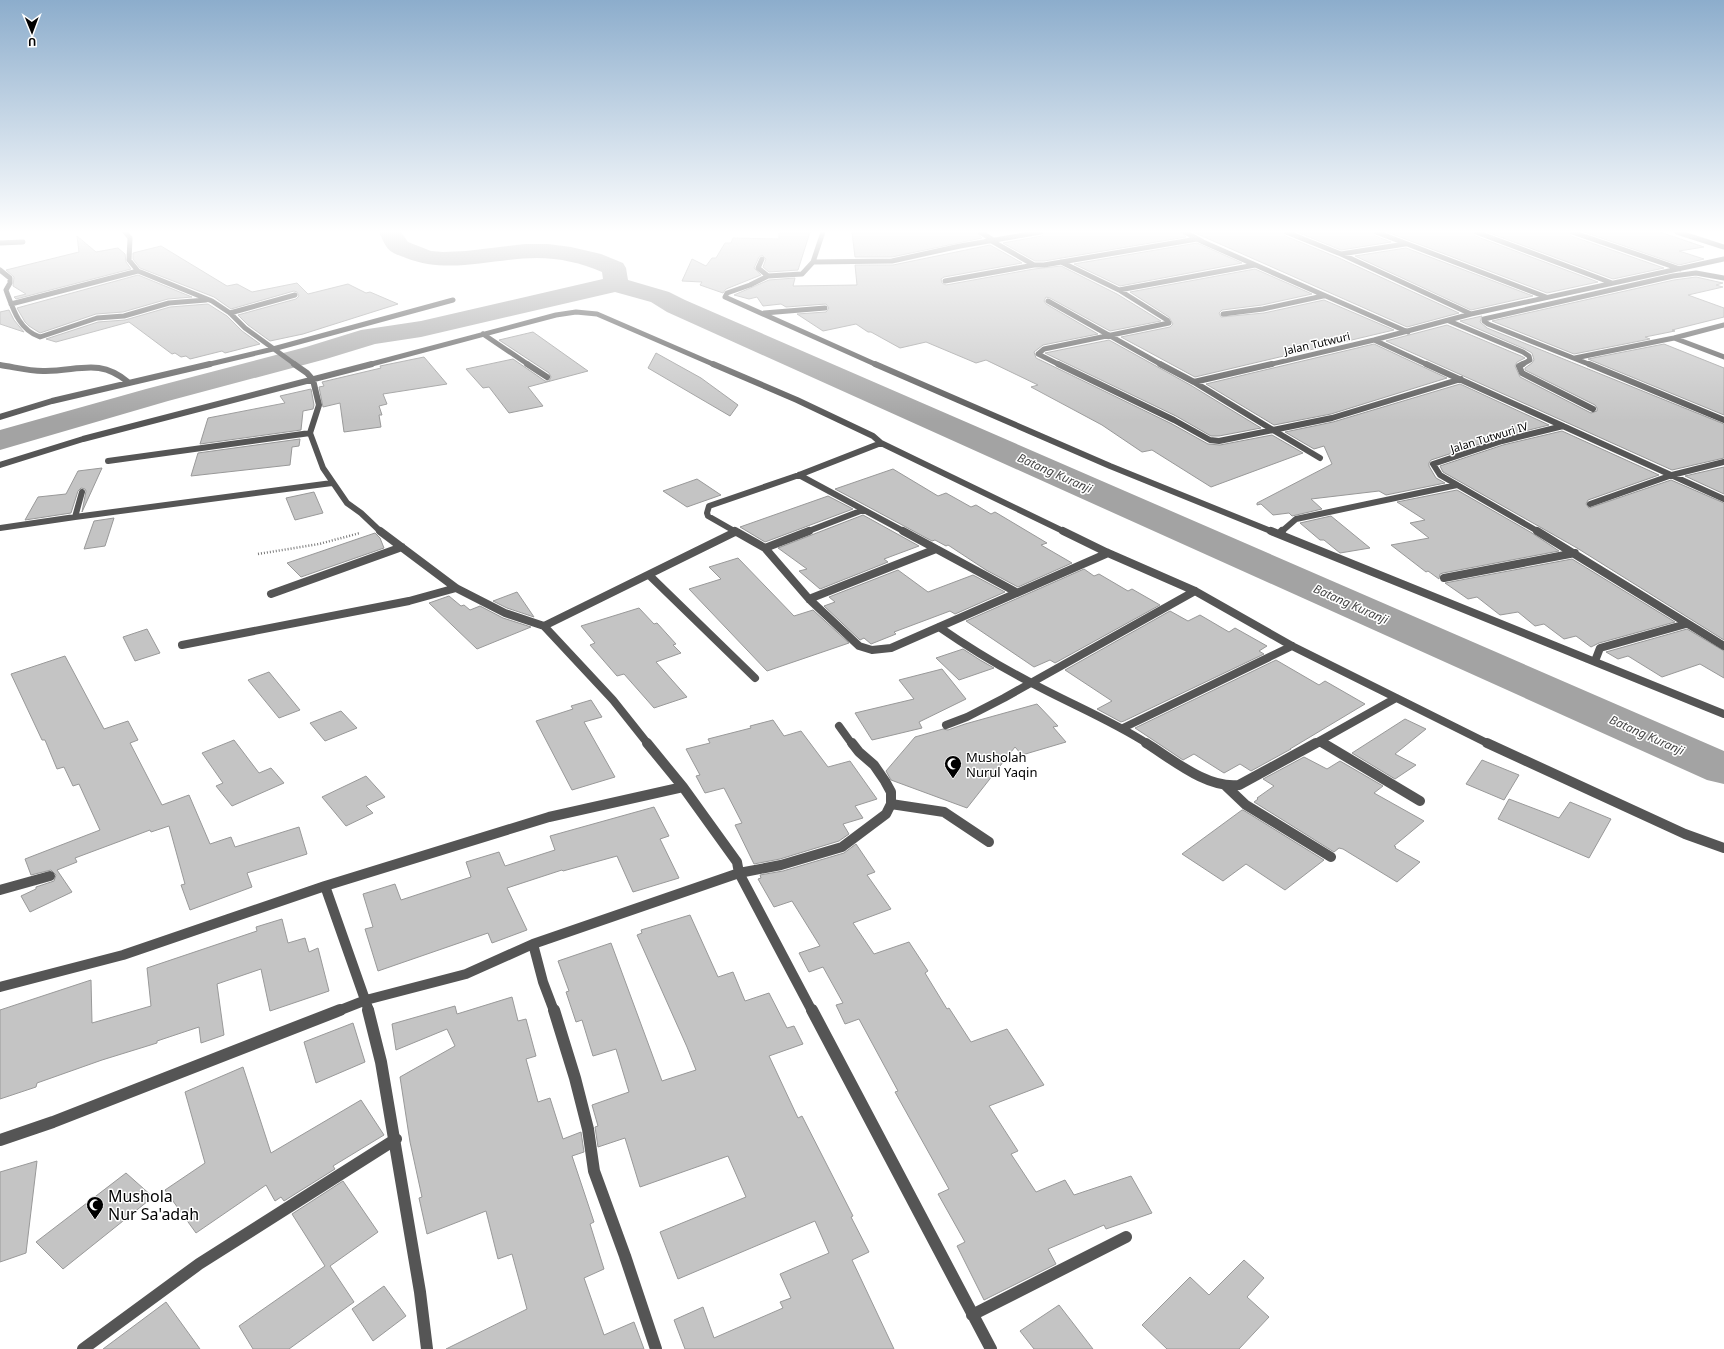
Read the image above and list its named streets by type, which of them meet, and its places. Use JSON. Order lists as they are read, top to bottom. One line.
{"streets":{"street":["Jalan Tutwuri","Jalan Tutwuri IV"]},"water":["Batang Kuranji"],"places":{"mosque":["Musholah Nurul Yaqin","Mushola Nur Sa'adah"]},"north":"bottom"}
